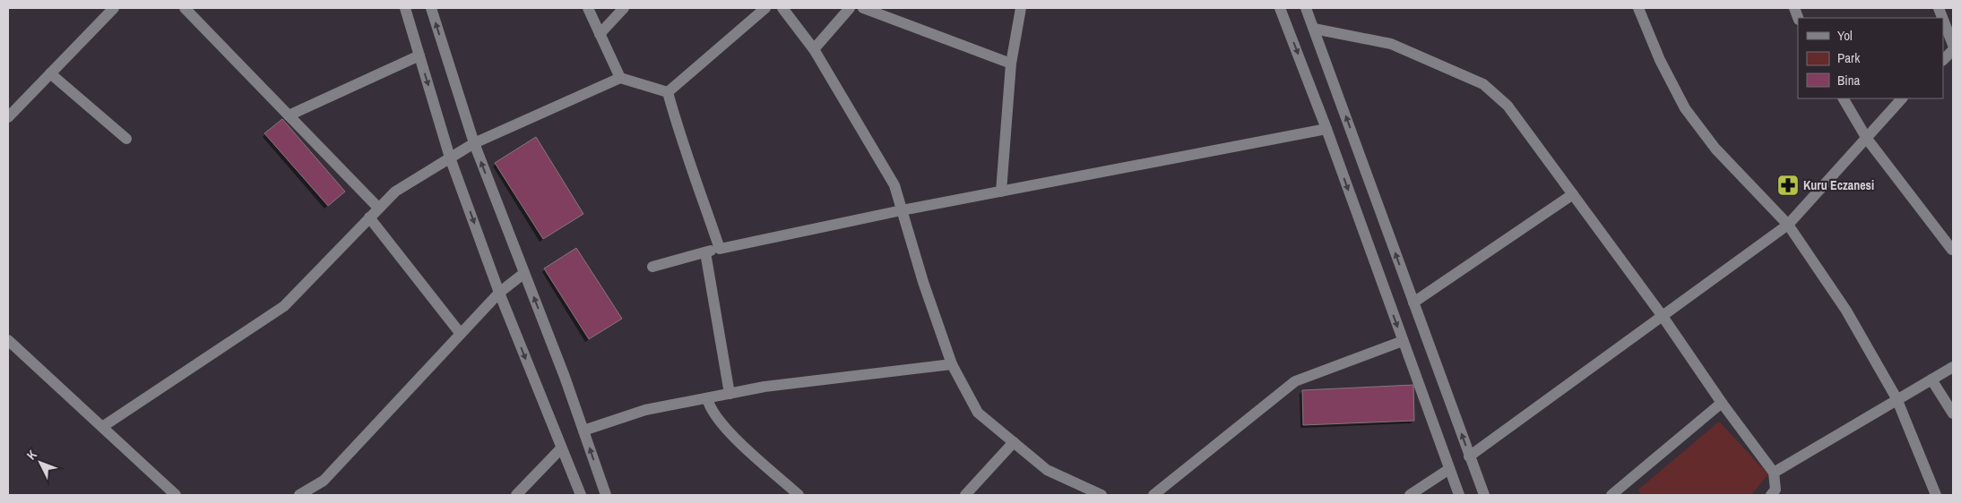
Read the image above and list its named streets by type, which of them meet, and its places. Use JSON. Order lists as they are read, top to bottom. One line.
{"places":{"pharmacy":["Kuru Eczanesi"]},"legend":["Yol","Park","Bina"],"north":"top left"}
